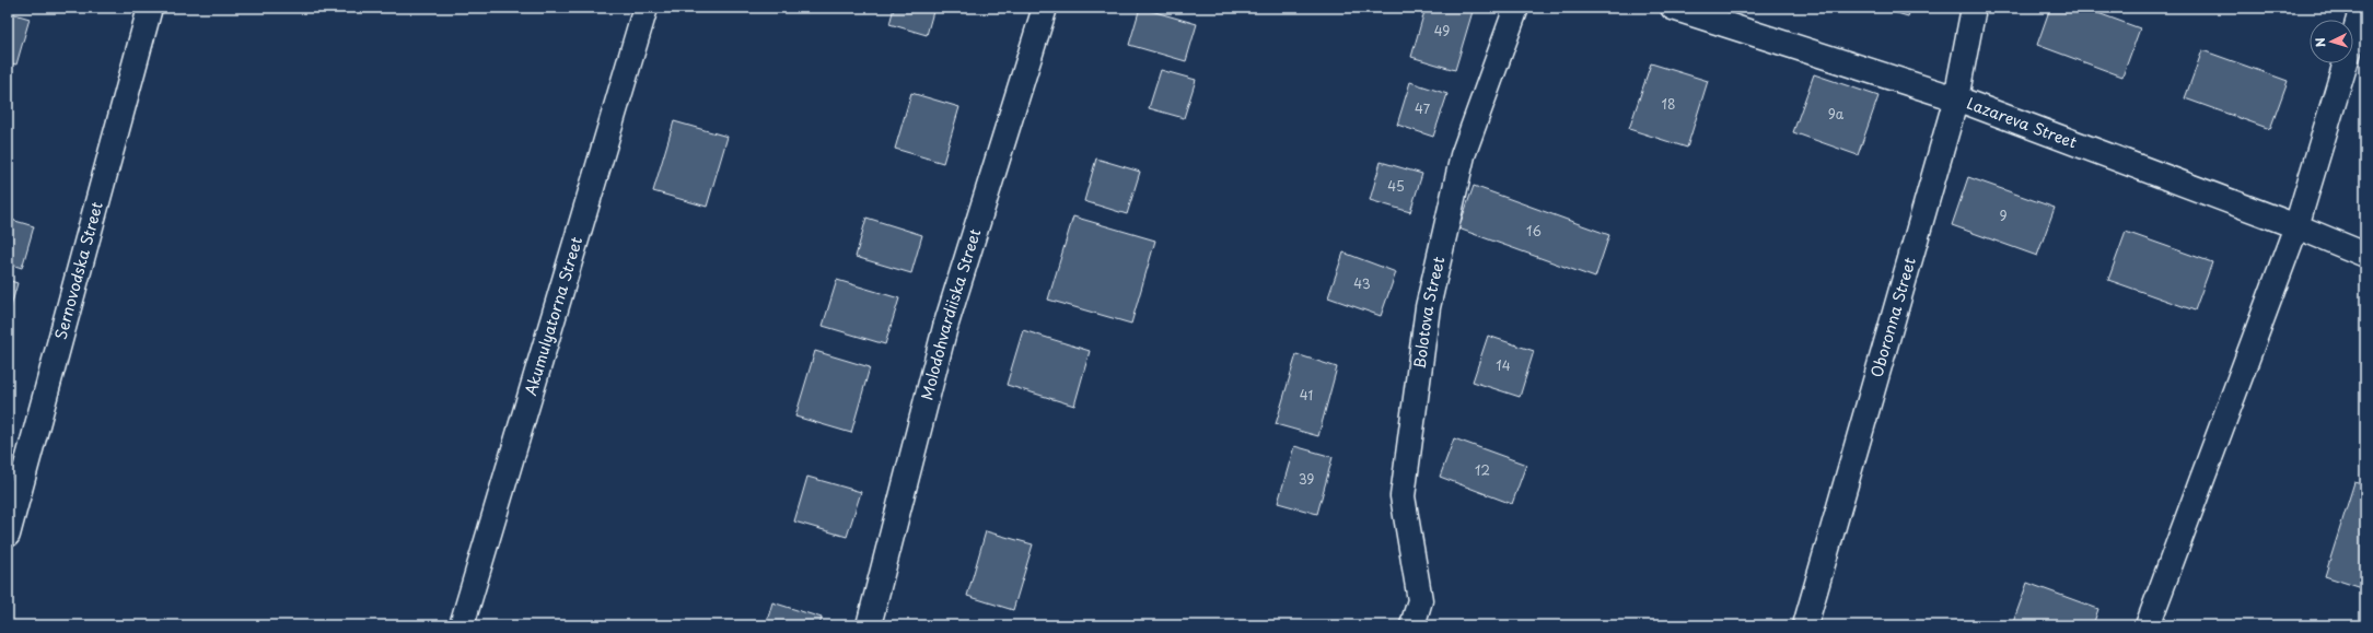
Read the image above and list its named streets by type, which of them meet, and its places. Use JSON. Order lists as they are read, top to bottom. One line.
{"streets":{"street":["Lazareva Street","Sernovodska Street","Bolotova Street","Molodohvardiiska Street","Akumulyatorna Street","Oboronna Street"]},"crossings":[["Lazareva Street","Oboronna Street"]],"house_numbers":["49","18","47","9а","45","9","16","43","14","41","12","39"],"north":"left"}
